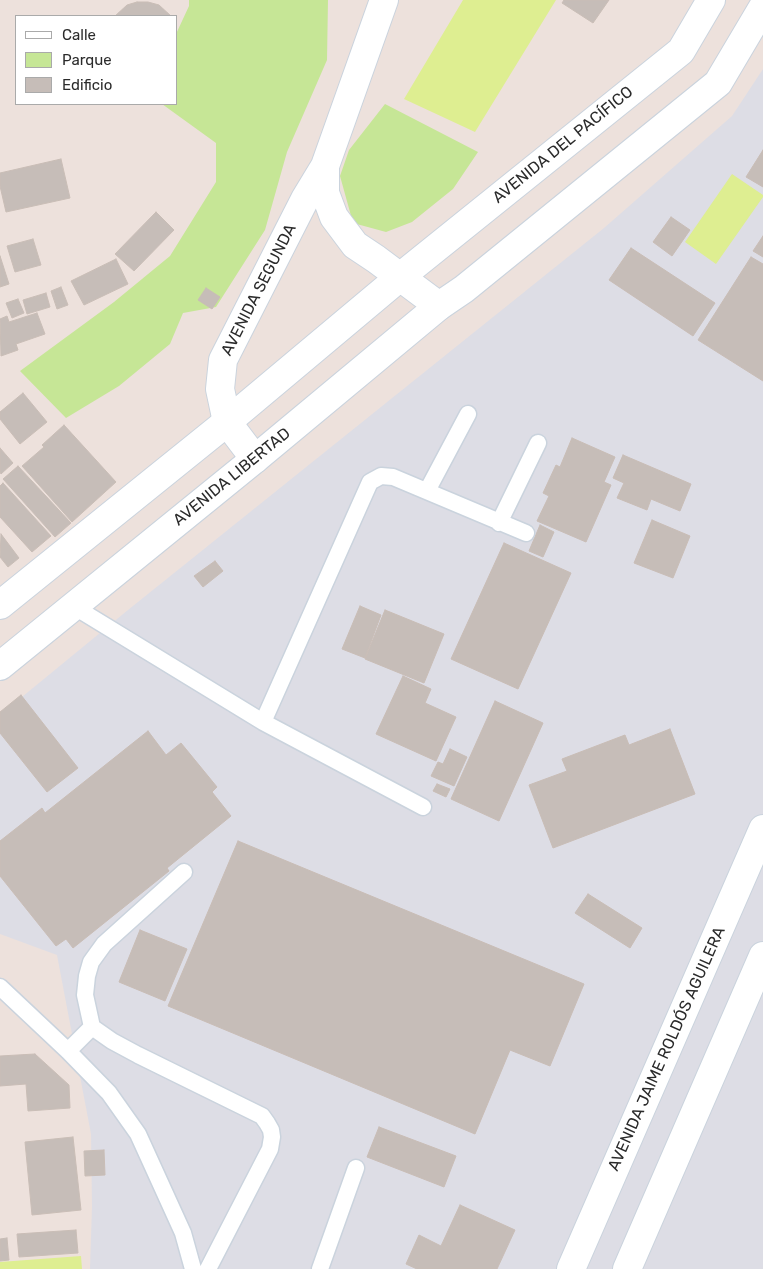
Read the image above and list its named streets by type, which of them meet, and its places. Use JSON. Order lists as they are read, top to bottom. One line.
{"streets":{"main road":["AVENIDA DEL PACÍFICO","AVENIDA SEGUNDA","AVENIDA LIBERTAD","AVENIDA JAIME ROLDÓS AGUILERA"]},"crossings":[["AVENIDA DEL PACÍFICO","AVENIDA SEGUNDA"],["AVENIDA SEGUNDA","AVENIDA LIBERTAD"]],"legend":["Calle","Parque","Edificio"]}
